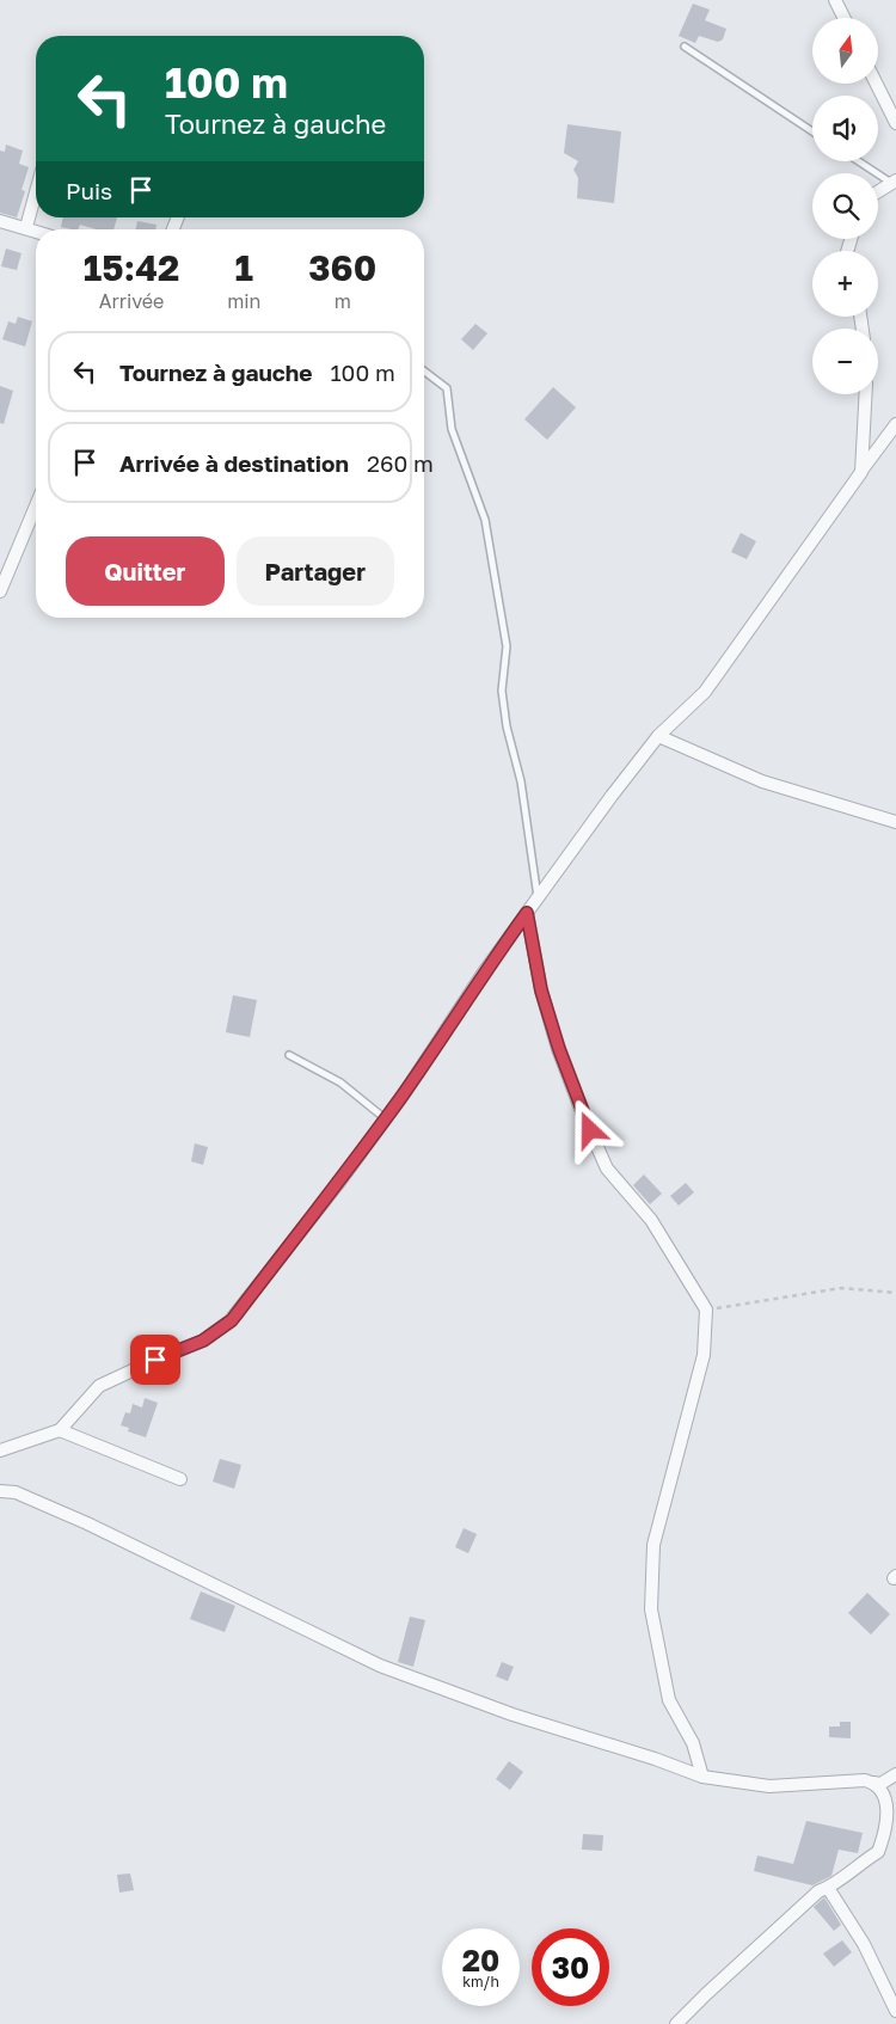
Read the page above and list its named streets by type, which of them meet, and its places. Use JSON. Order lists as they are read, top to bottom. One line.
{"north":"top","page":{"map_buttons":["+","−"],"turn":["100 m","Tournez à gauche"],"then":"Puis","eta":["15:42","Arrivée","1","min","360","m"],"list":[{"name":"Tournez à gauche","value":"100 m"},{"name":"Arrivée à destination","value":"260 m"}],"buttons":["Quitter","Partager"],"speed":"20 km/h","limit":"30"}}
